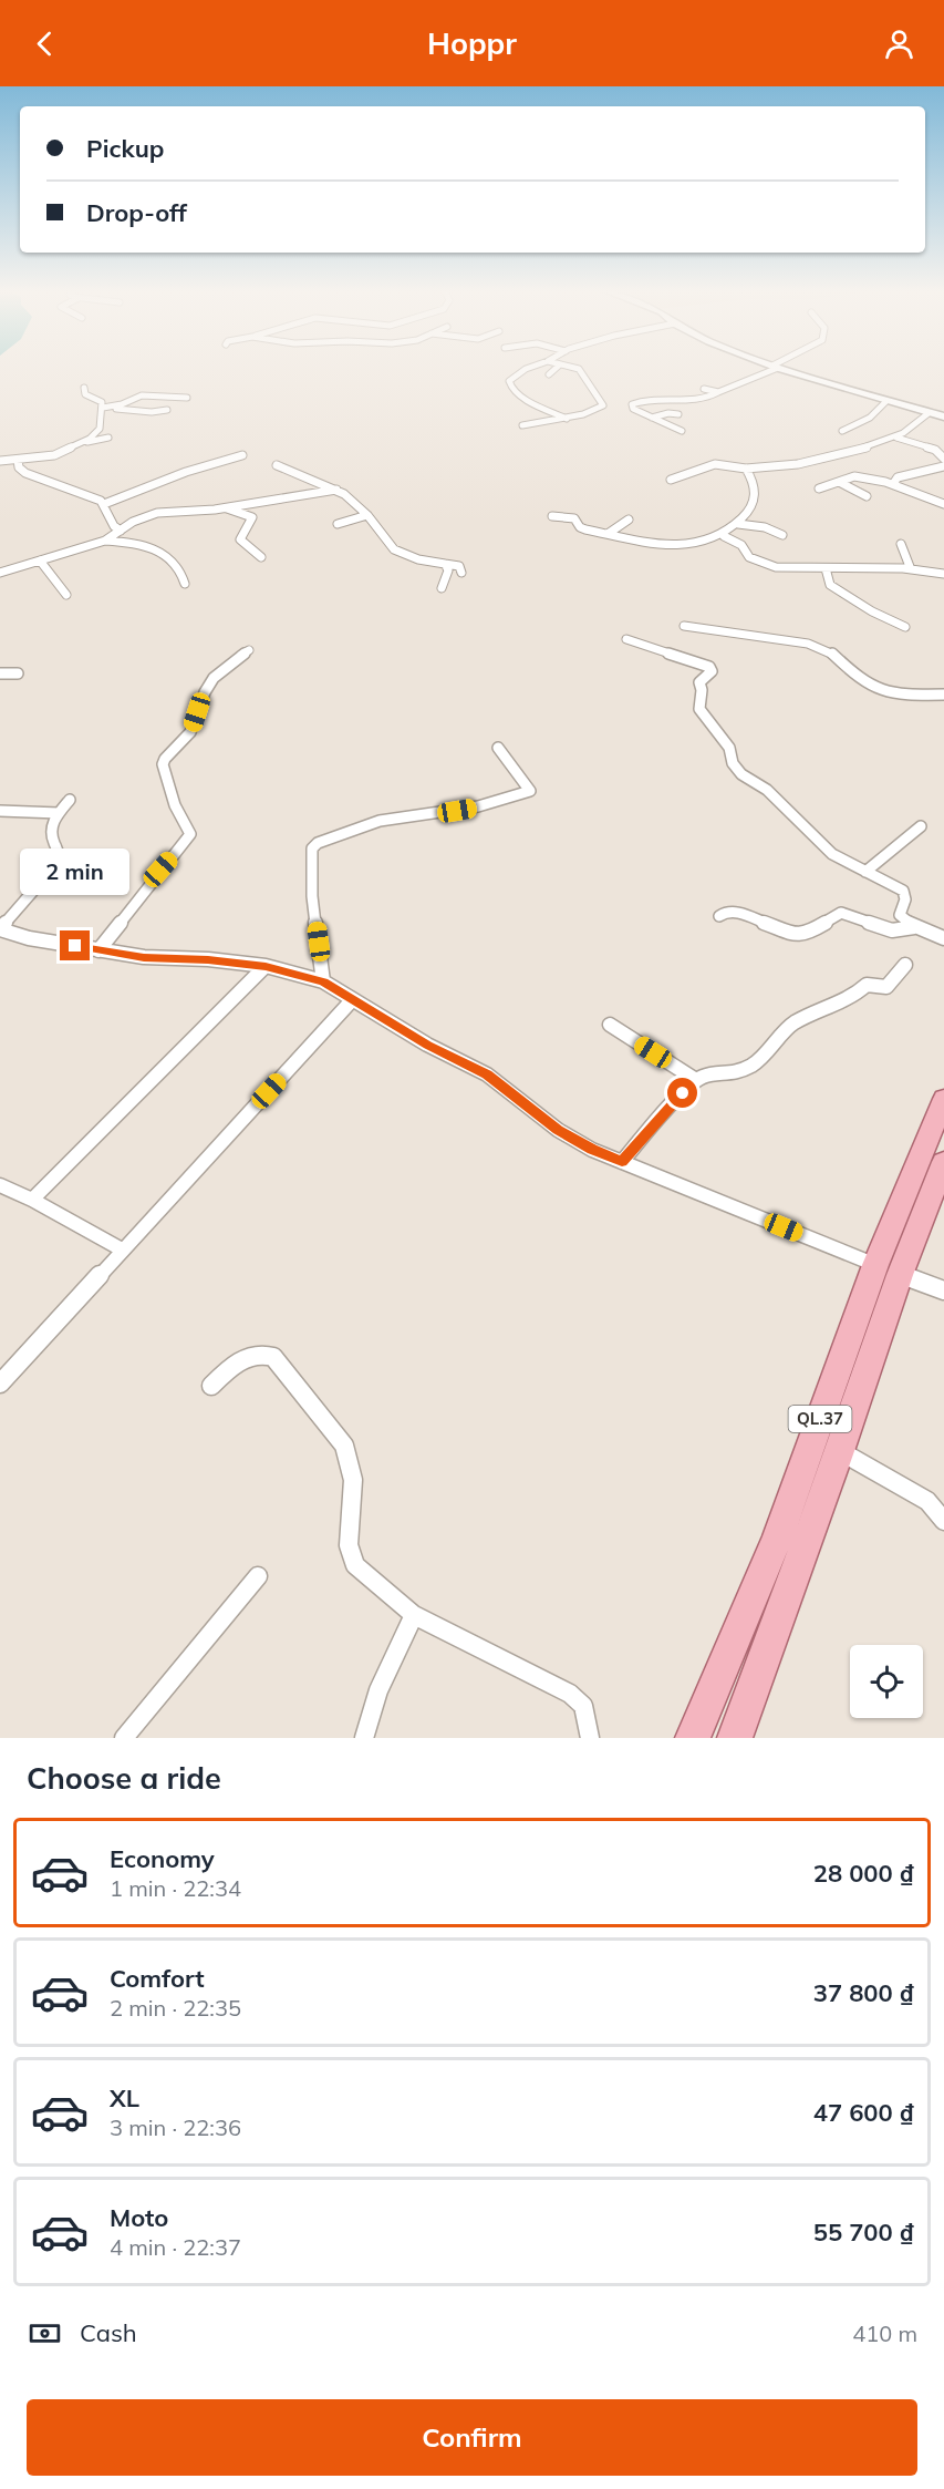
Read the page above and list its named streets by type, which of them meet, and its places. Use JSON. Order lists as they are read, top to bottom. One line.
{"streets":{"main road":["QL.37"]},"page":{"header":"Hoppr","banner":["Pickup","Drop-off"],"bubble":"2 min","heading":"Choose a ride","list":[{"name":"Economy","note":"1 min · 22:34","value":"28 000 ₫"},{"name":"Comfort","note":"2 min · 22:35","value":"37 800 ₫"},{"name":"XL","note":"3 min · 22:36","value":"47 600 ₫"},{"name":"Moto","note":"4 min · 22:37","value":"55 700 ₫"}],"pay":["Cash","410 m"],"buttons":"Confirm"}}
